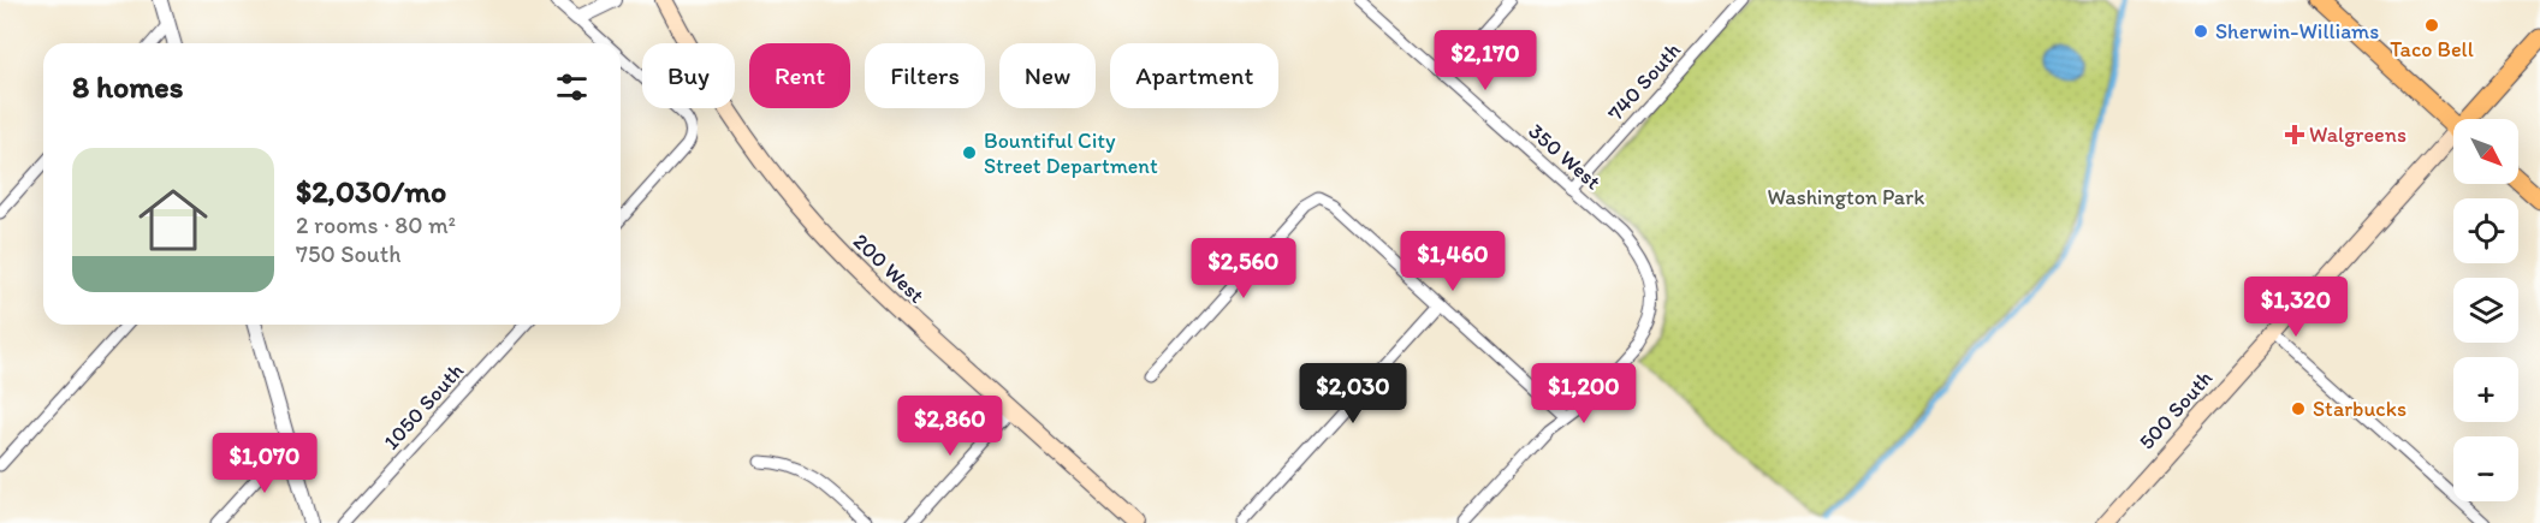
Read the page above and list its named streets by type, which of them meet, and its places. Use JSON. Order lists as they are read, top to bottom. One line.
{"streets":{"main road":["200 West","500 South"],"street":["740 South","350 West","1050 South"]},"crossings":[["740 South","350 West"]],"parks":["Washington Park"],"places":{"other":["Taco Bell","Sherwin-Williams","Bountiful City Street Department","Starbucks"],"health":["Walgreens"]},"north":"bottom right","page":{"price":["$2,170","$1,460","$2,560","$1,320","$2,030","$1,200","$2,860","$1,070"],"chip":["Buy","Rent","Filters","New","Apartment"],"heading":"8 homes","map_buttons":["+","−"],"list":[{"name":"$2,030/mo","note":"2 rooms · 80 m² · 750 South"}]}}
